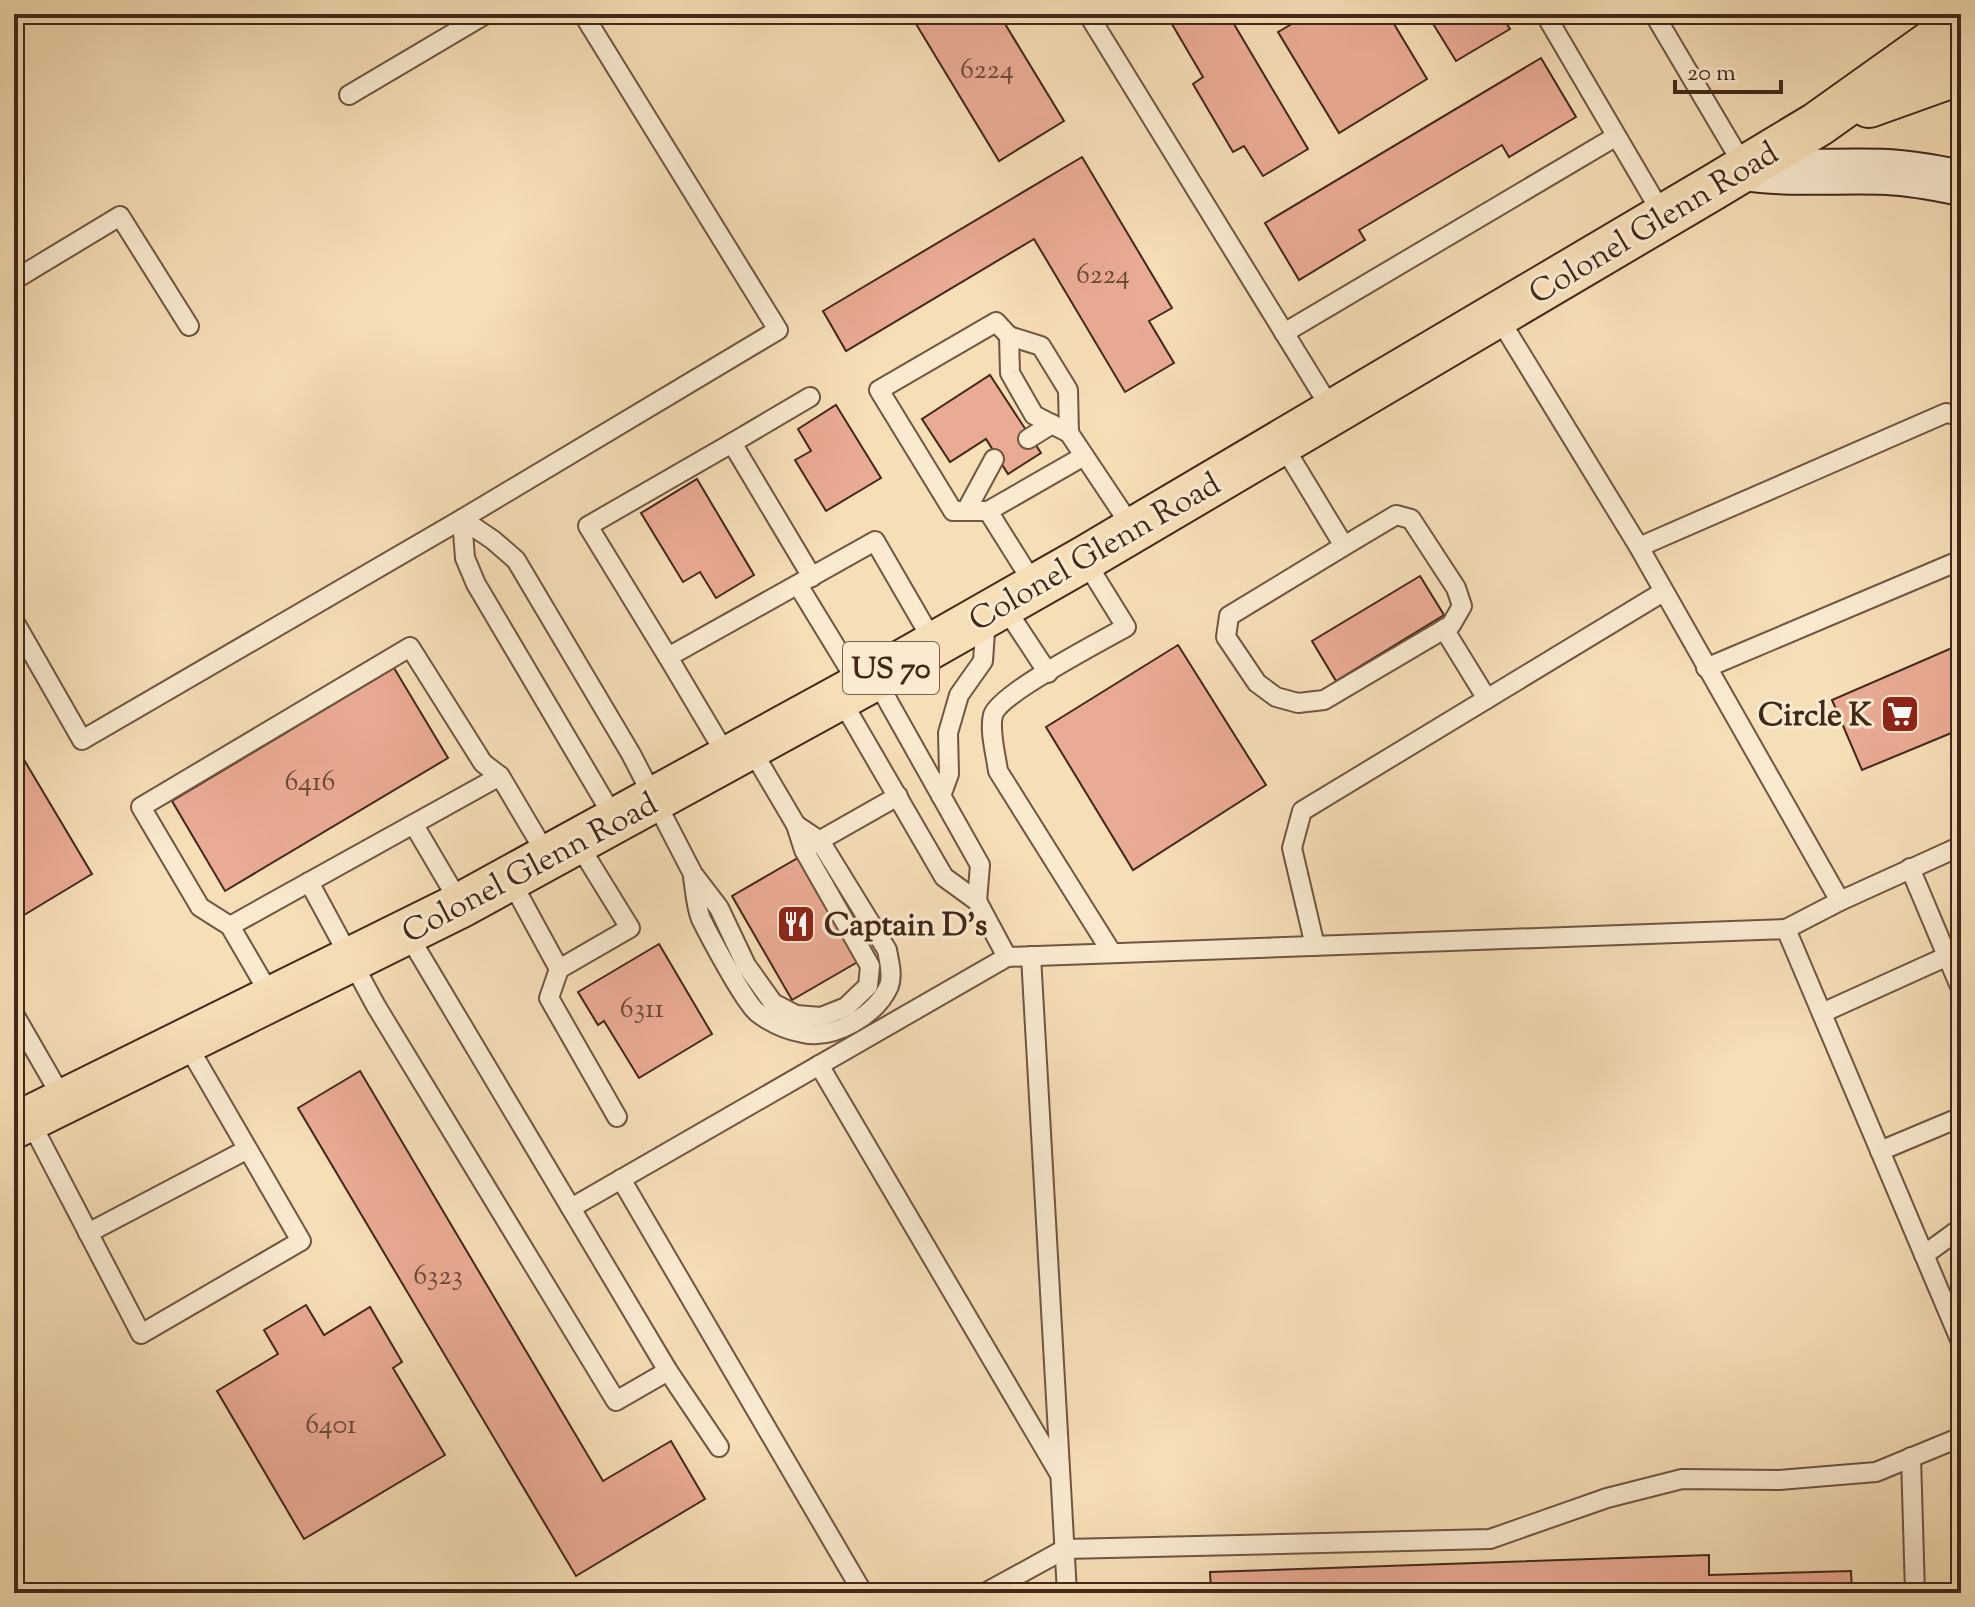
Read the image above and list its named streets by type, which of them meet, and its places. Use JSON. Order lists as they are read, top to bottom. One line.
{"streets":{"main road":["Colonel Glenn Road","US 70"]},"places":{"supermarket":["Circle K"],"restaurant":["Captain D's"]},"house_numbers":["6224","6224","6416","6311","6323","6401"],"scale_bar":"20 m"}
